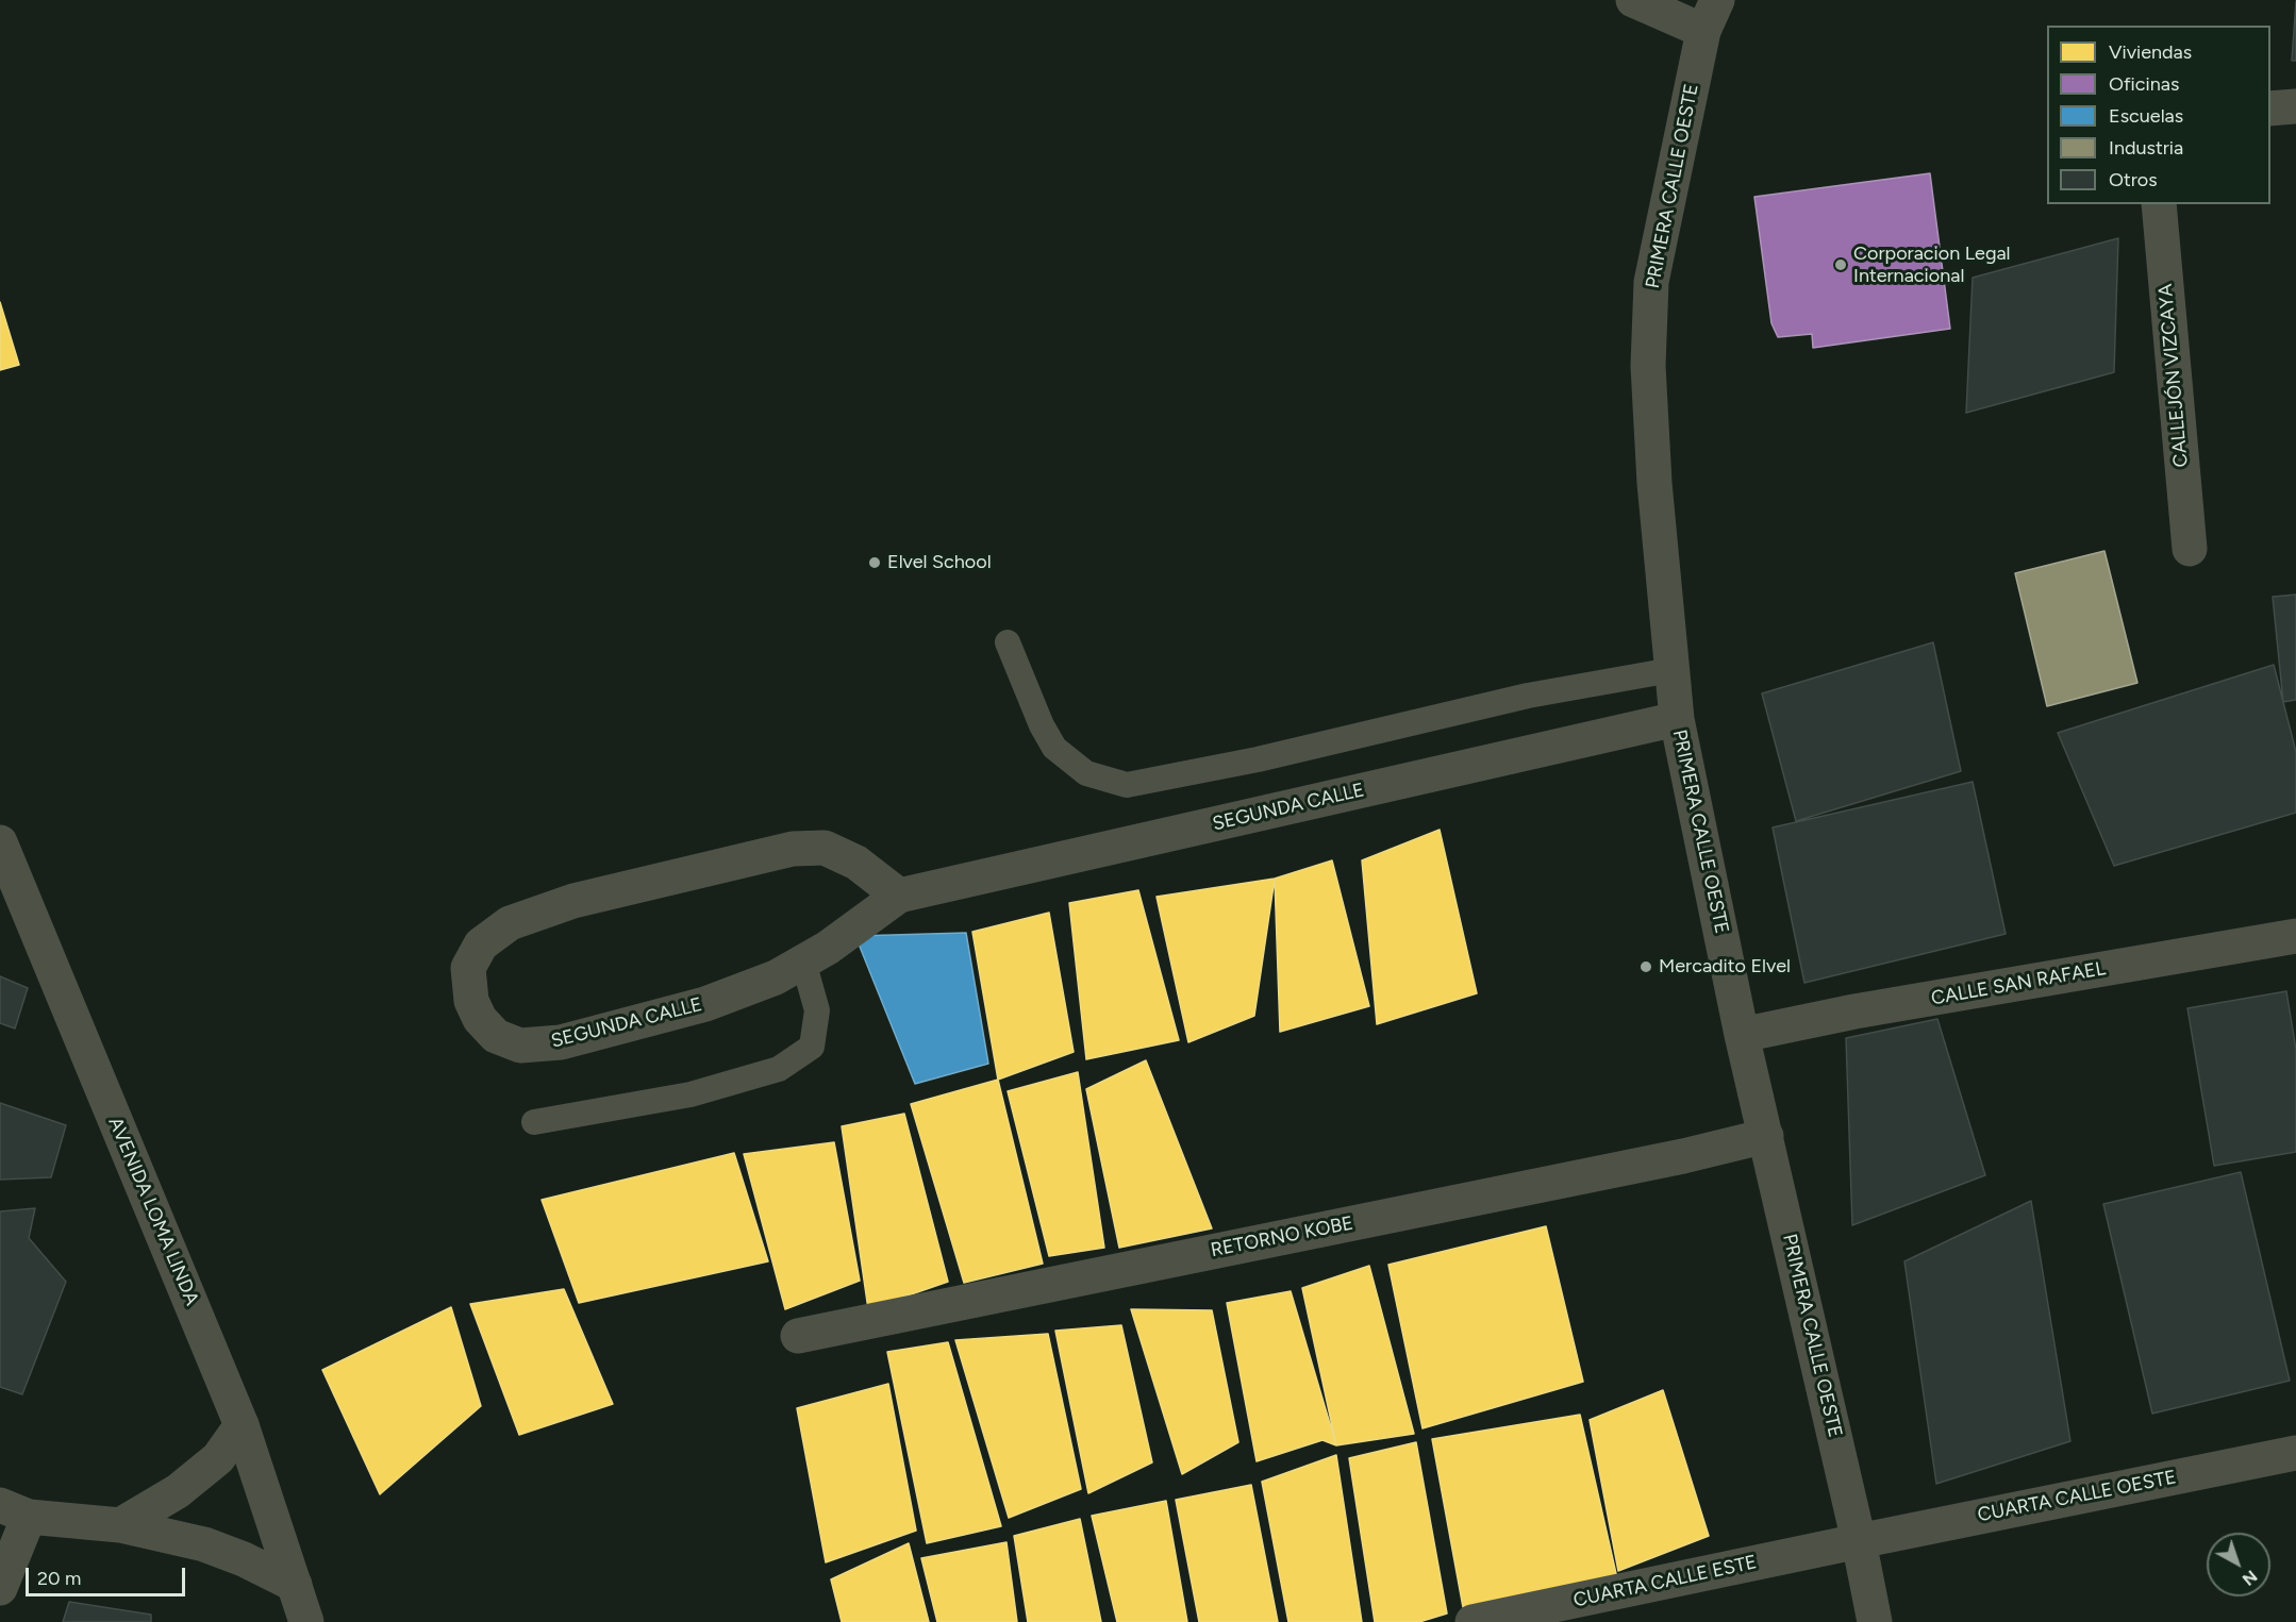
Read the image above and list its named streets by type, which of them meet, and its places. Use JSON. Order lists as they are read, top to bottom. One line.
{"streets":{"street":["PRIMERA CALLE OESTE","CALLEJÓN VIZCAYA","SEGUNDA CALLE","CALLE SAN RAFAEL","AVENIDA LOMA LINDA","RETORNO KOBE","CUARTA CALLE OESTE","CUARTA CALLE ESTE"]},"crossings":[["PRIMERA CALLE OESTE","SEGUNDA CALLE"],["PRIMERA CALLE OESTE","CALLE SAN RAFAEL"],["PRIMERA CALLE OESTE","RETORNO KOBE"],["PRIMERA CALLE OESTE","CUARTA CALLE OESTE"],["PRIMERA CALLE OESTE","CUARTA CALLE ESTE"],["CUARTA CALLE OESTE","CUARTA CALLE ESTE"]],"places":["Corporacion Legal Internacional","Elvel School","Mercadito Elvel"],"legend":["Viviendas","Oficinas","Escuelas","Industria","Otros"],"scale_bar":"20 m","north":"bottom right"}
